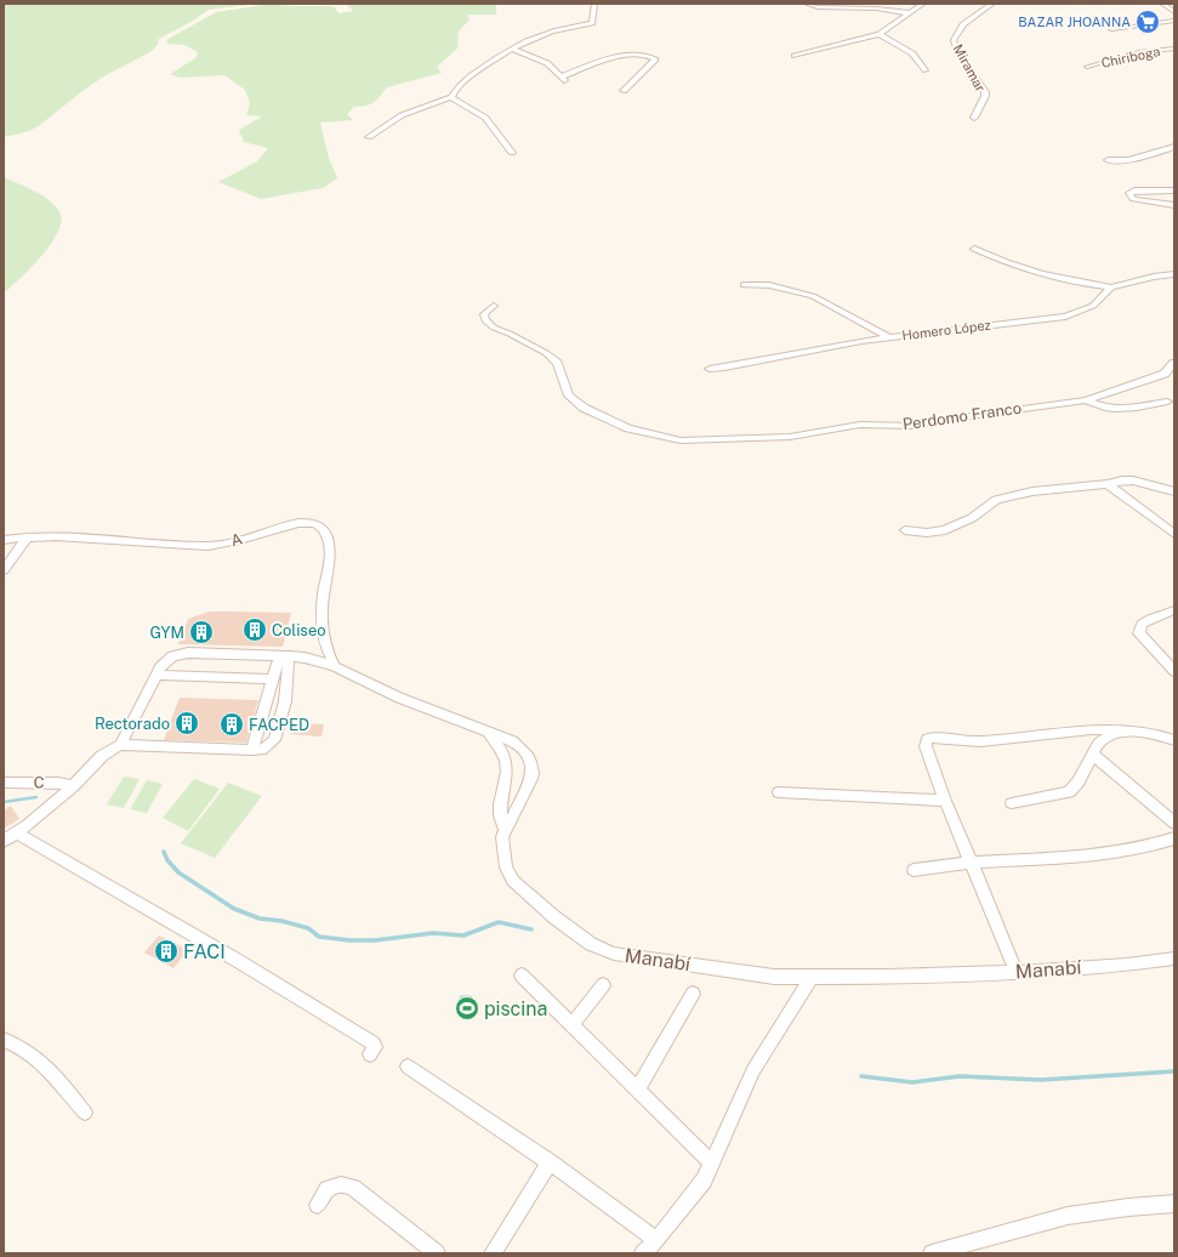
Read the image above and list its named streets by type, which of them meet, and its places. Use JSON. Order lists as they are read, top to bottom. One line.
{"streets":{"street":["Chiriboga","Miramar","Homero López","Perdomo Franco","A","C","Manabí"]},"crossings":[["A","Manabí"]],"places":{"supermarket":["BAZAR JHOANNA"],"building":["Coliseo","GYM","Rectorado","FACPED","FACI"],"sports":["piscina"]}}
